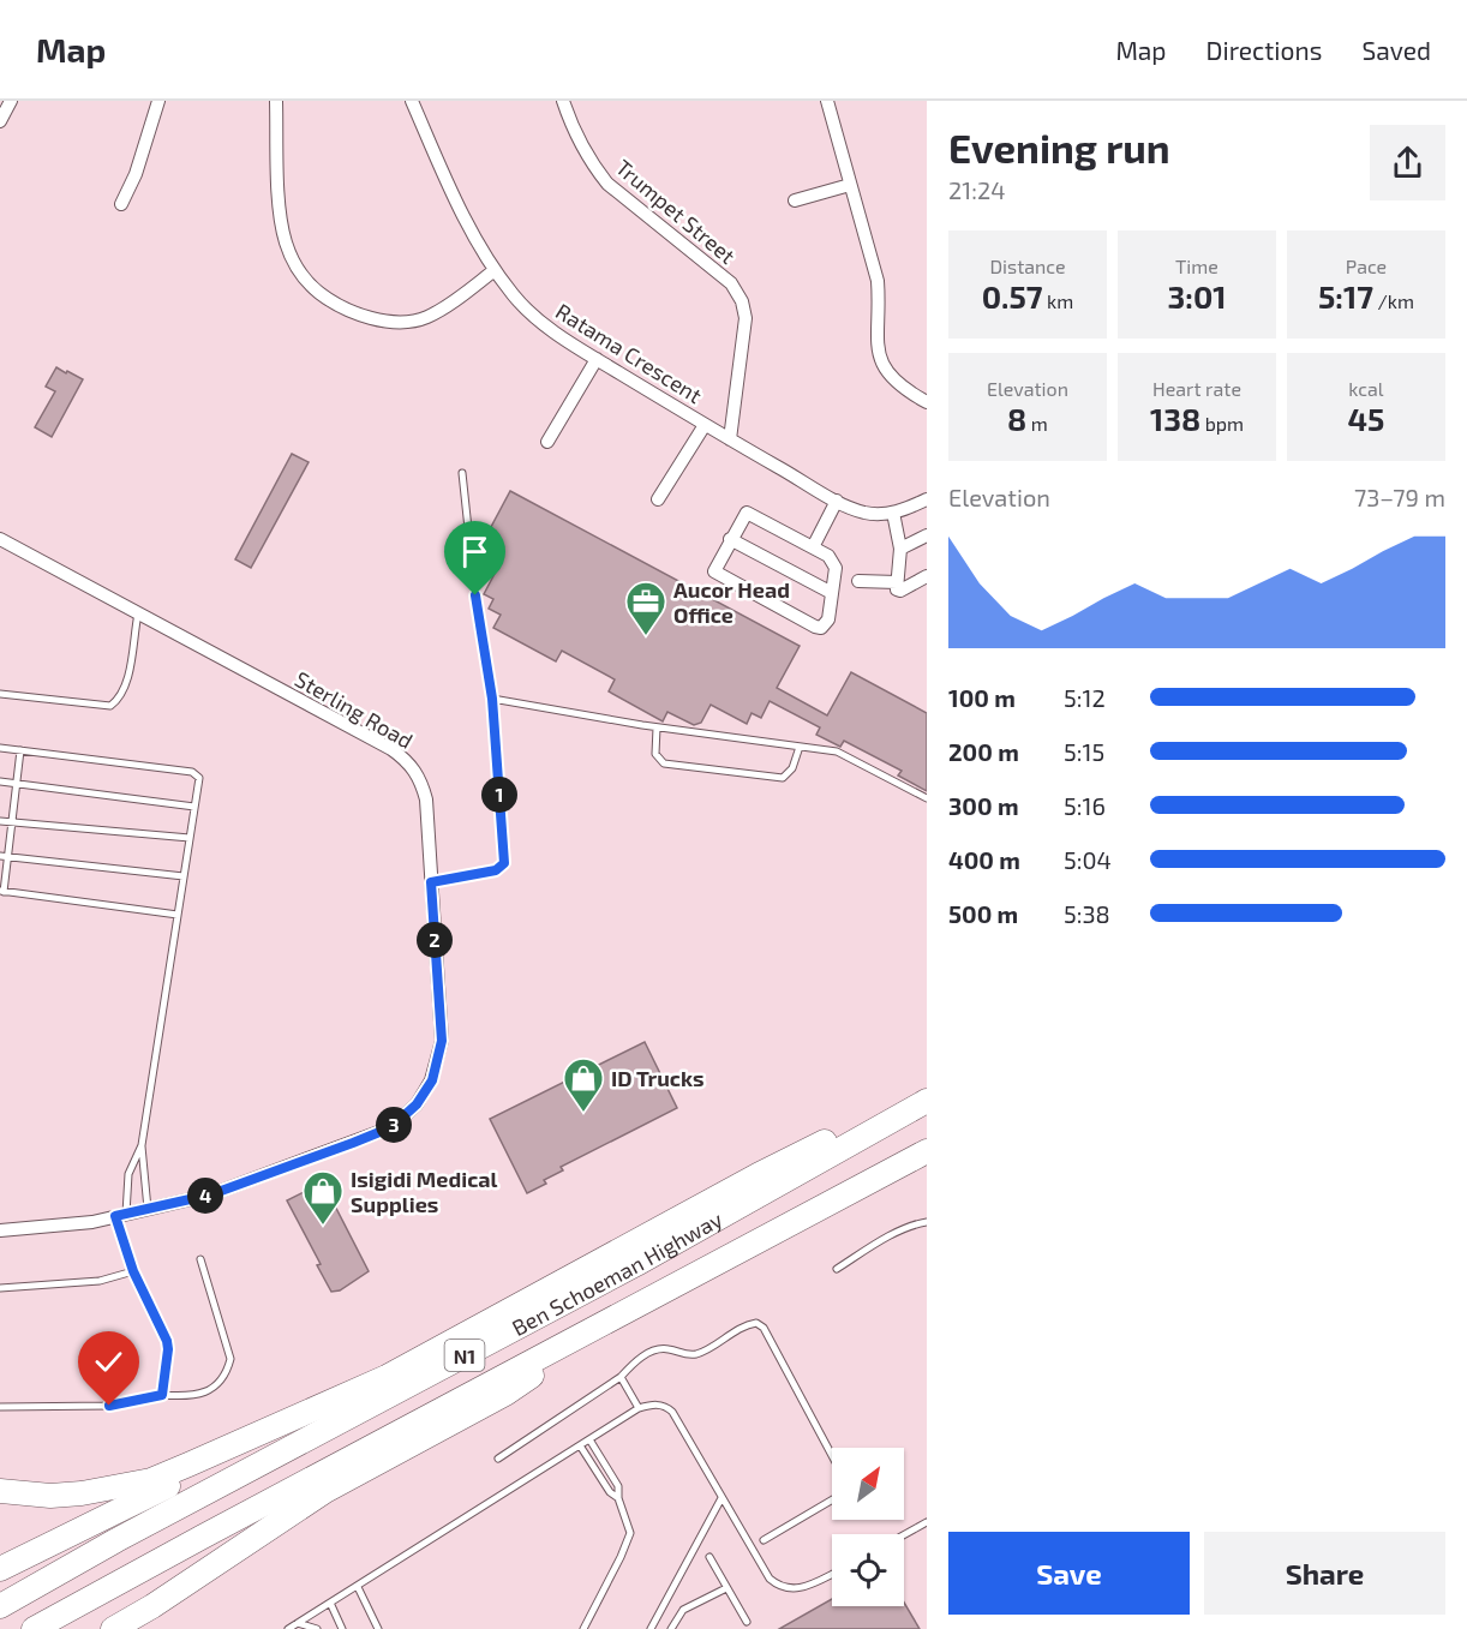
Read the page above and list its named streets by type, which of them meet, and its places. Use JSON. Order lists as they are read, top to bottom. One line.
{"streets":{"highway":["Ben Schoeman Highway","N1"],"street":["Trumpet Street","Ratama Crescent","Sterling Road"]},"crossings":[["Trumpet Street","Ratama Crescent"]],"places":{"office":["Aucor Head Office"],"shop":["ID Trucks","Isigidi Medical Supplies"]},"north":"top right","page":{"header":"Map","nav":["Map","Directions","Saved"],"heading":["Evening run","21:24"],"stats":[["Distance","0.57 km"],["Time","3:01"],["Pace","5:17 /km"],["Elevation","8 m"],["Heart rate","138 bpm"],["kcal","45"]],"chart":["Elevation","73–79 m"],"list":[{"name":"100 m","note":"5:12"},{"name":"200 m","note":"5:15"},{"name":"300 m","note":"5:16"},{"name":"400 m","note":"5:04"},{"name":"500 m","note":"5:38"}],"pins":["1","2","3","4"],"buttons":["Save","Share"]}}
